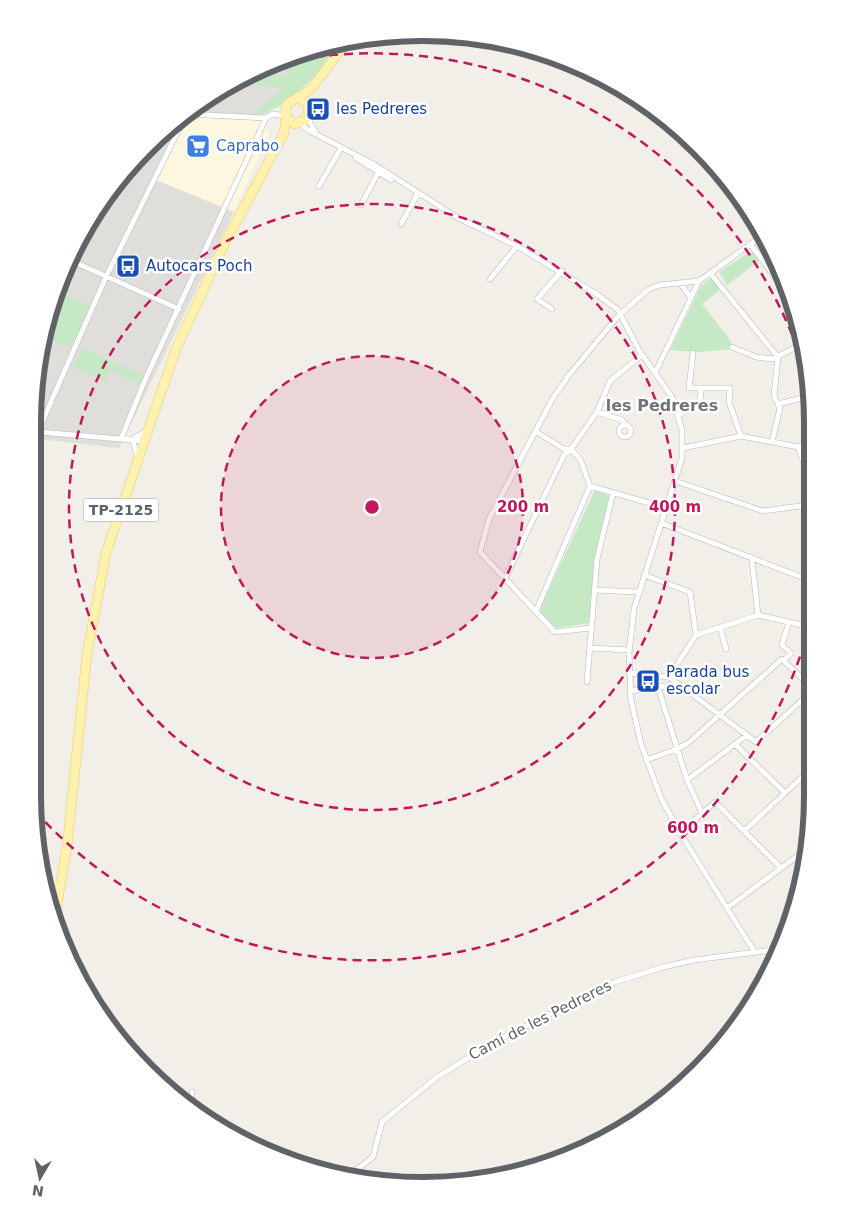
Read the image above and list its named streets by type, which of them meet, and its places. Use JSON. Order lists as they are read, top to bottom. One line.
{"streets":{"main road":["TP-2125"],"street":["Camí de les Pedreres"]},"districts":["les Pedreres"],"places":{"bus stop":["les Pedreres","Autocars Poch","Parada bus escolar"],"supermarket":["Caprabo"]},"north":"bottom","rings":["200 m","400 m","600 m"]}
